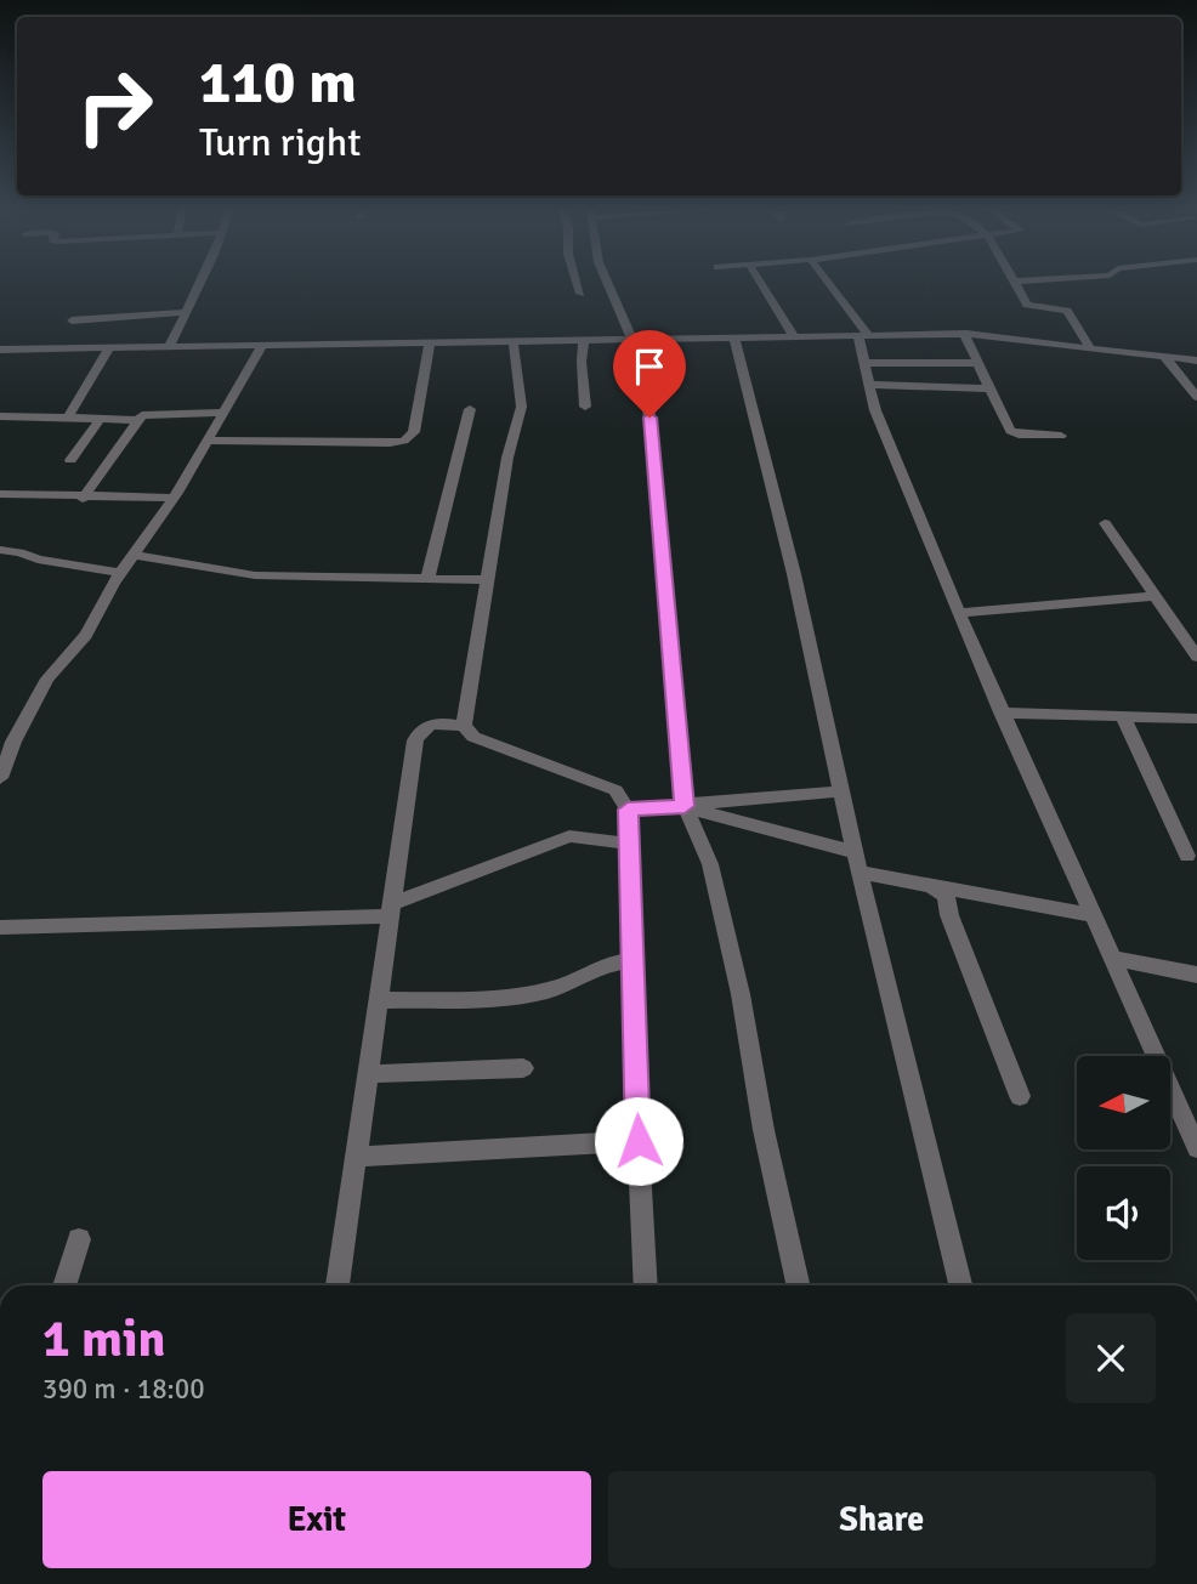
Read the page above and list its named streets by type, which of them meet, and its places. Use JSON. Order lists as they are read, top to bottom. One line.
{"north":"left","page":{"turn":["110 m","Turn right"],"heading":["1 min","390 m · 18:00"],"buttons":["Exit","Share"]}}
